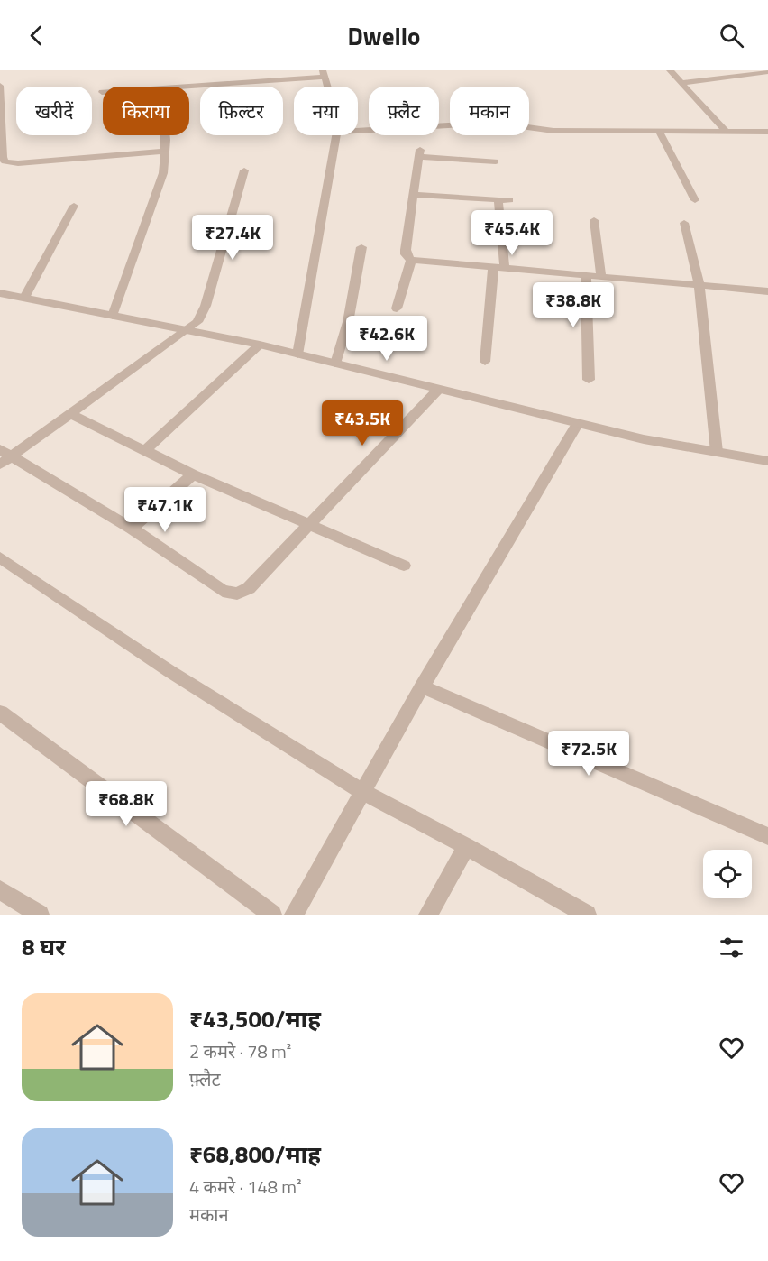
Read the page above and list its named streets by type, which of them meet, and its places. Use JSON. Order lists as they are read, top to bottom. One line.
{"page":{"header":"Dwello","chip":["खरीदें","किराया","फ़िल्टर","नया","फ़्लैट","मकान"],"price":["₹45.4K","₹27.4K","₹38.8K","₹42.6K","₹43.5K","₹47.1K","₹72.5K","₹68.8K"],"heading":"8 घर","list":[{"name":"₹43,500/माह","note":"2 कमरे · 78 m² · फ़्लैट"},{"name":"₹68,800/माह","note":"4 कमरे · 148 m² · मकान"}]}}
